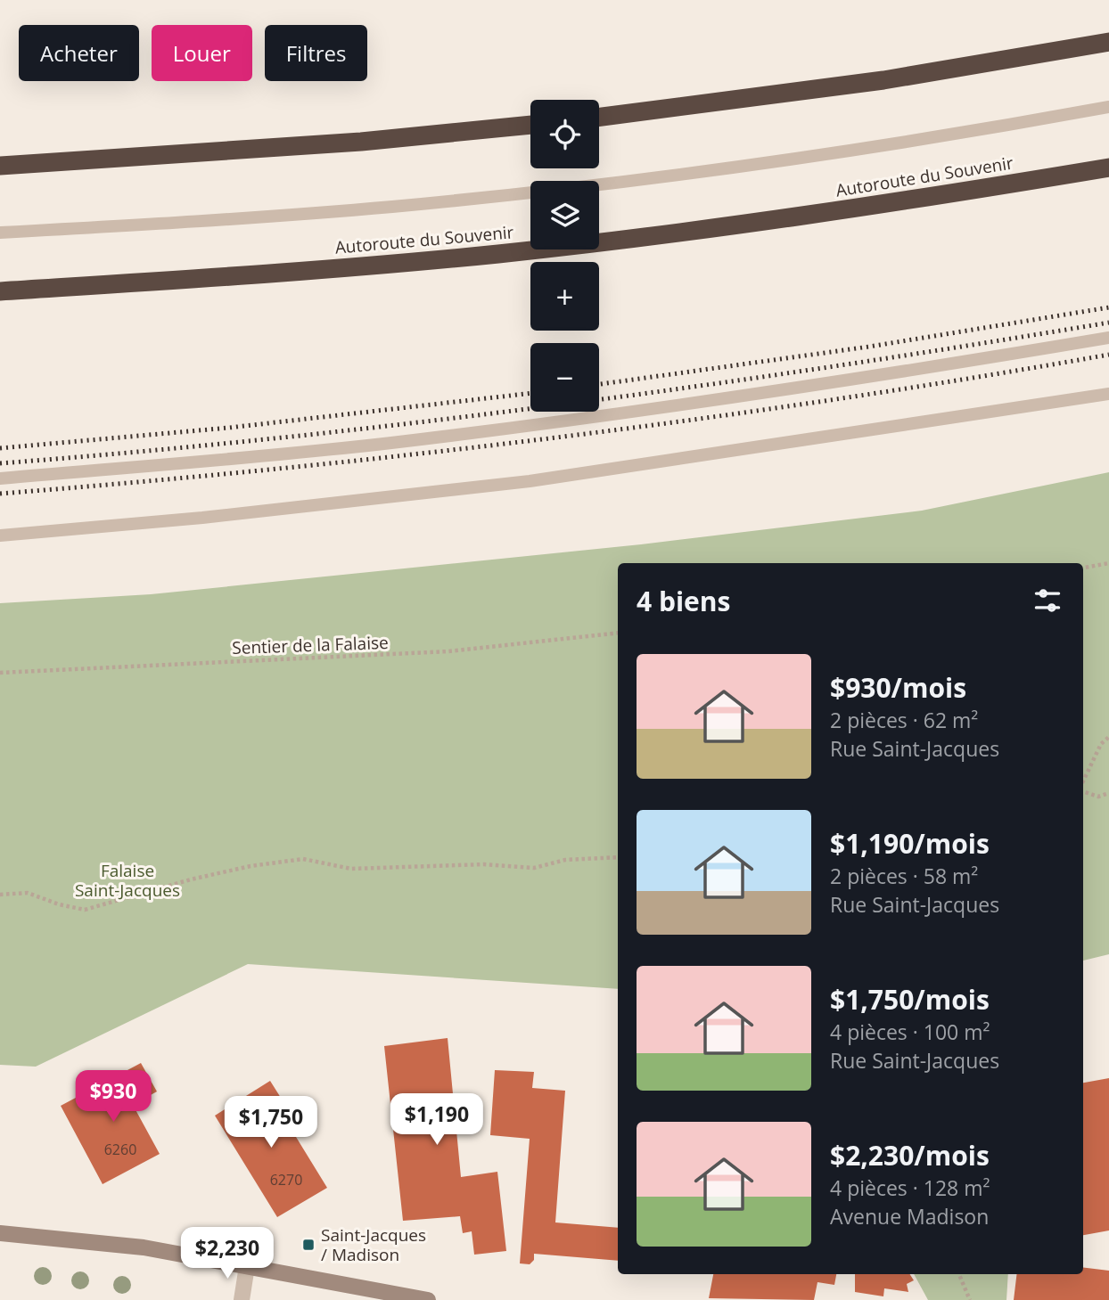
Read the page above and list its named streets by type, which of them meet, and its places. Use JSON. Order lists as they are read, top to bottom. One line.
{"streets":{"highway":["Autoroute du Souvenir"],"path":["Sentier de la Falaise"]},"parks":["Falaise Saint-Jacques"],"places":{"transit":["Saint-Jacques / Madison"]},"house_numbers":["6260","6270"],"page":{"chip":["Acheter","Louer","Filtres"],"map_buttons":["+","−"],"heading":"4 biens","list":[{"name":"$930/mois","note":"2 pièces · 62 m² · Rue Saint-Jacques"},{"name":"$1,190/mois","note":"2 pièces · 58 m² · Rue Saint-Jacques"},{"name":"$1,750/mois","note":"4 pièces · 100 m² · Rue Saint-Jacques"},{"name":"$2,230/mois","note":"4 pièces · 128 m² · Avenue Madison"}],"price":["$930","$1,190","$1,750","$2,230"]}}
